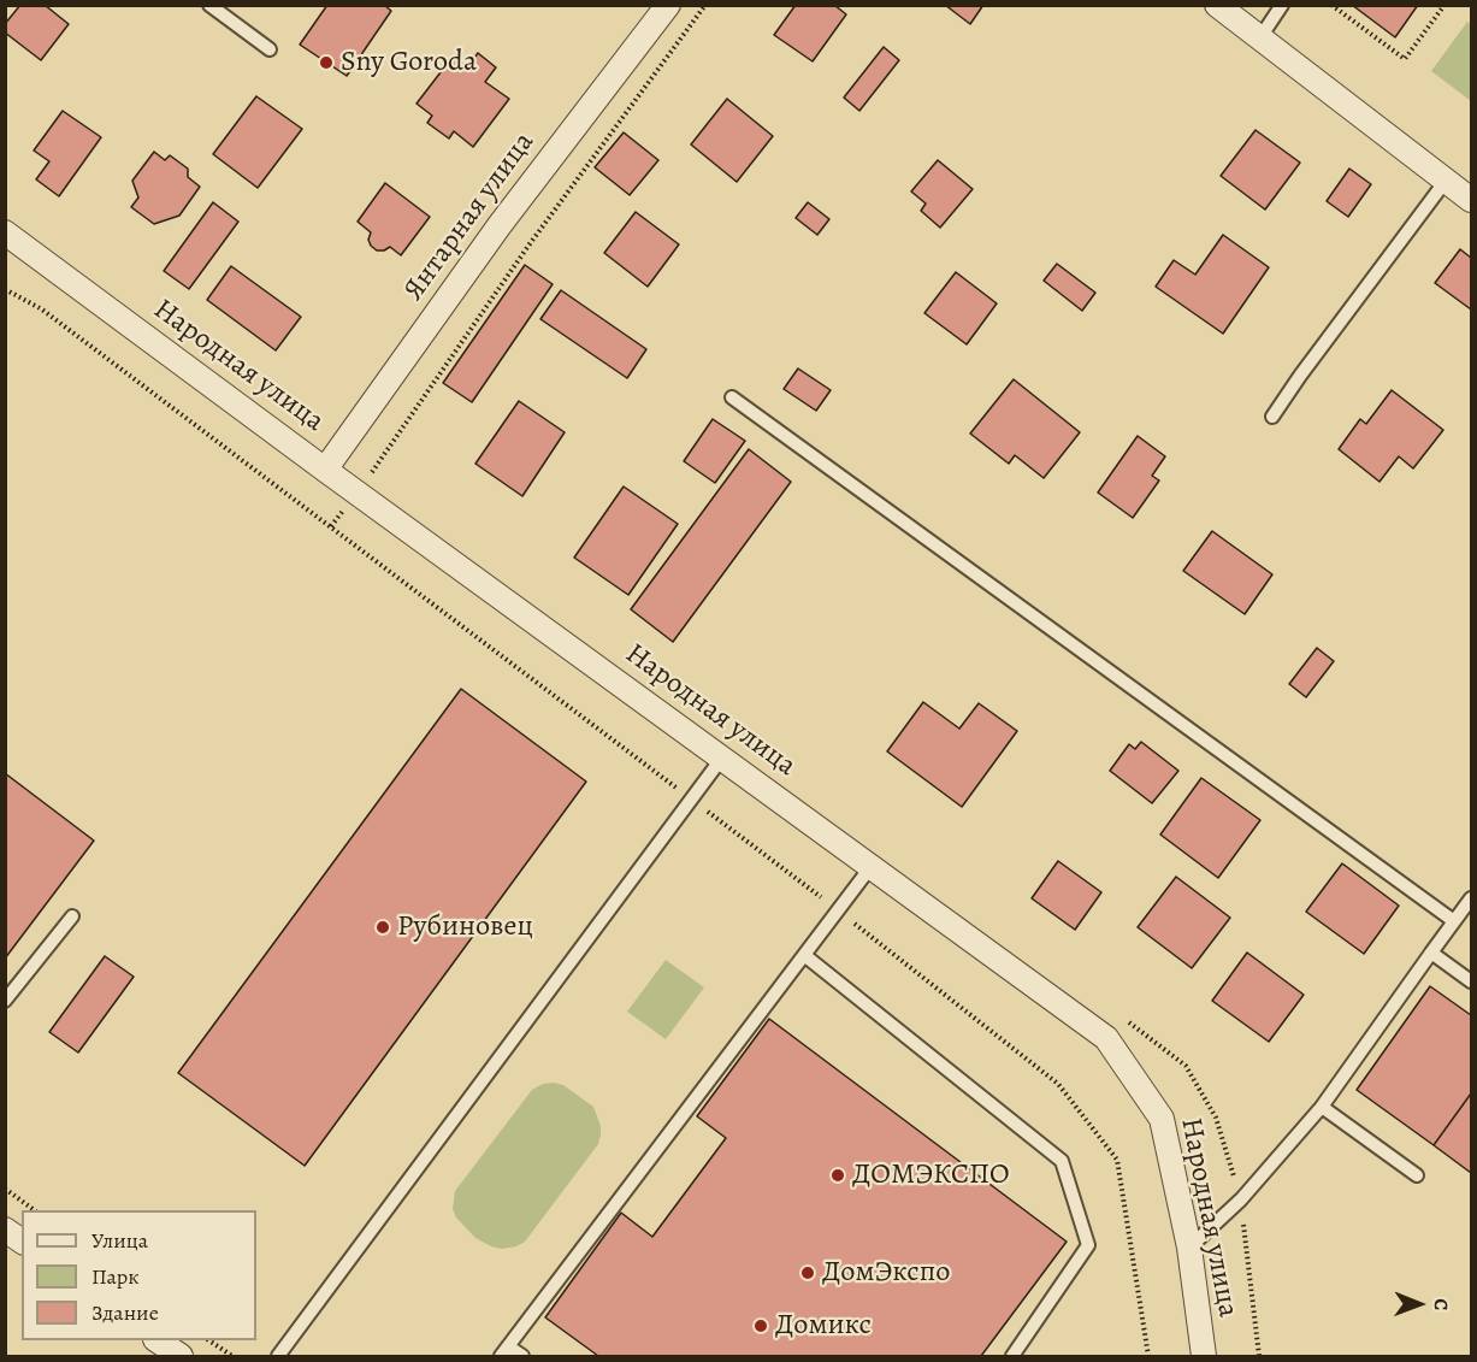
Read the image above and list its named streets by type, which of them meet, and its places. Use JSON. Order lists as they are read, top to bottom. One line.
{"streets":{"street":["Янтарная улица","Народная улица"]},"crossings":[["Янтарная улица","Народная улица"]],"places":["Sny Goroda","Рубиновец","ДОМЭКСПО","ДомЭкспо","Домикс"],"legend":["Улица","Парк","Здание"],"north":"right"}
